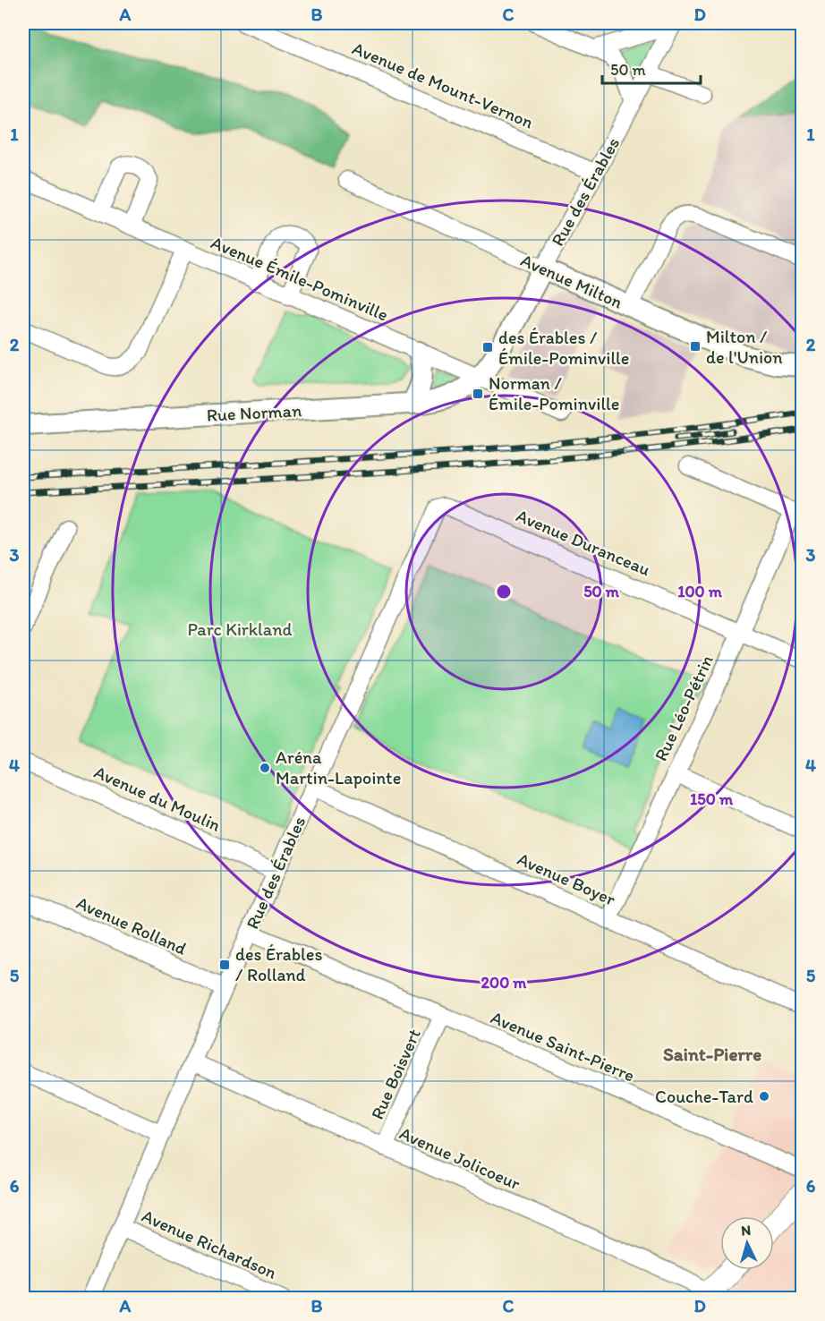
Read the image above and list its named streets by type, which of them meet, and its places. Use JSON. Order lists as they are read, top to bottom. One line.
{"streets":{"street":["Avenue de Mount-Vernon","Rue des Érables","Avenue Émile-Pominville","Avenue Milton","Rue Norman","Avenue Duranceau","Rue Léo-Pétrin","Avenue du Moulin","Avenue Boyer","Avenue Rolland","Avenue Saint-Pierre","Rue Boisvert","Avenue Jolicoeur","Avenue Richardson"]},"crossings":[["Avenue de Mount-Vernon","Rue des Érables"],["Rue des Érables","Avenue Émile-Pominville"],["Rue des Érables","Avenue Milton"],["Rue des Érables","Rue Norman"],["Rue des Érables","Avenue Duranceau"],["Rue des Érables","Avenue du Moulin"],["Rue des Érables","Avenue Boyer"],["Rue des Érables","Avenue Rolland"],["Rue des Érables","Avenue Saint-Pierre"],["Rue des Érables","Avenue Jolicoeur"],["Rue des Érables","Avenue Richardson"],["Avenue Émile-Pominville","Rue Norman"],["Avenue Duranceau","Rue Léo-Pétrin"],["Rue Léo-Pétrin","Avenue Boyer"],["Avenue Saint-Pierre","Rue Boisvert"],["Rue Boisvert","Avenue Jolicoeur"]],"districts":["Saint-Pierre"],"parks":["Parc Kirkland"],"places":{"transit":["Milton / de l'Union","des Érables / Émile-Pominville","Norman / Émile-Pominville","des Érables / Rolland"],"other":["Aréna Martin-Lapointe","Couche-Tard"]},"scale_bar":"50 m","north":"top","grid":{"columns":["A","B","C","D"],"rows":["1","2","3","4","5","6"]},"rings":["50 m","100 m","150 m","200 m"]}
